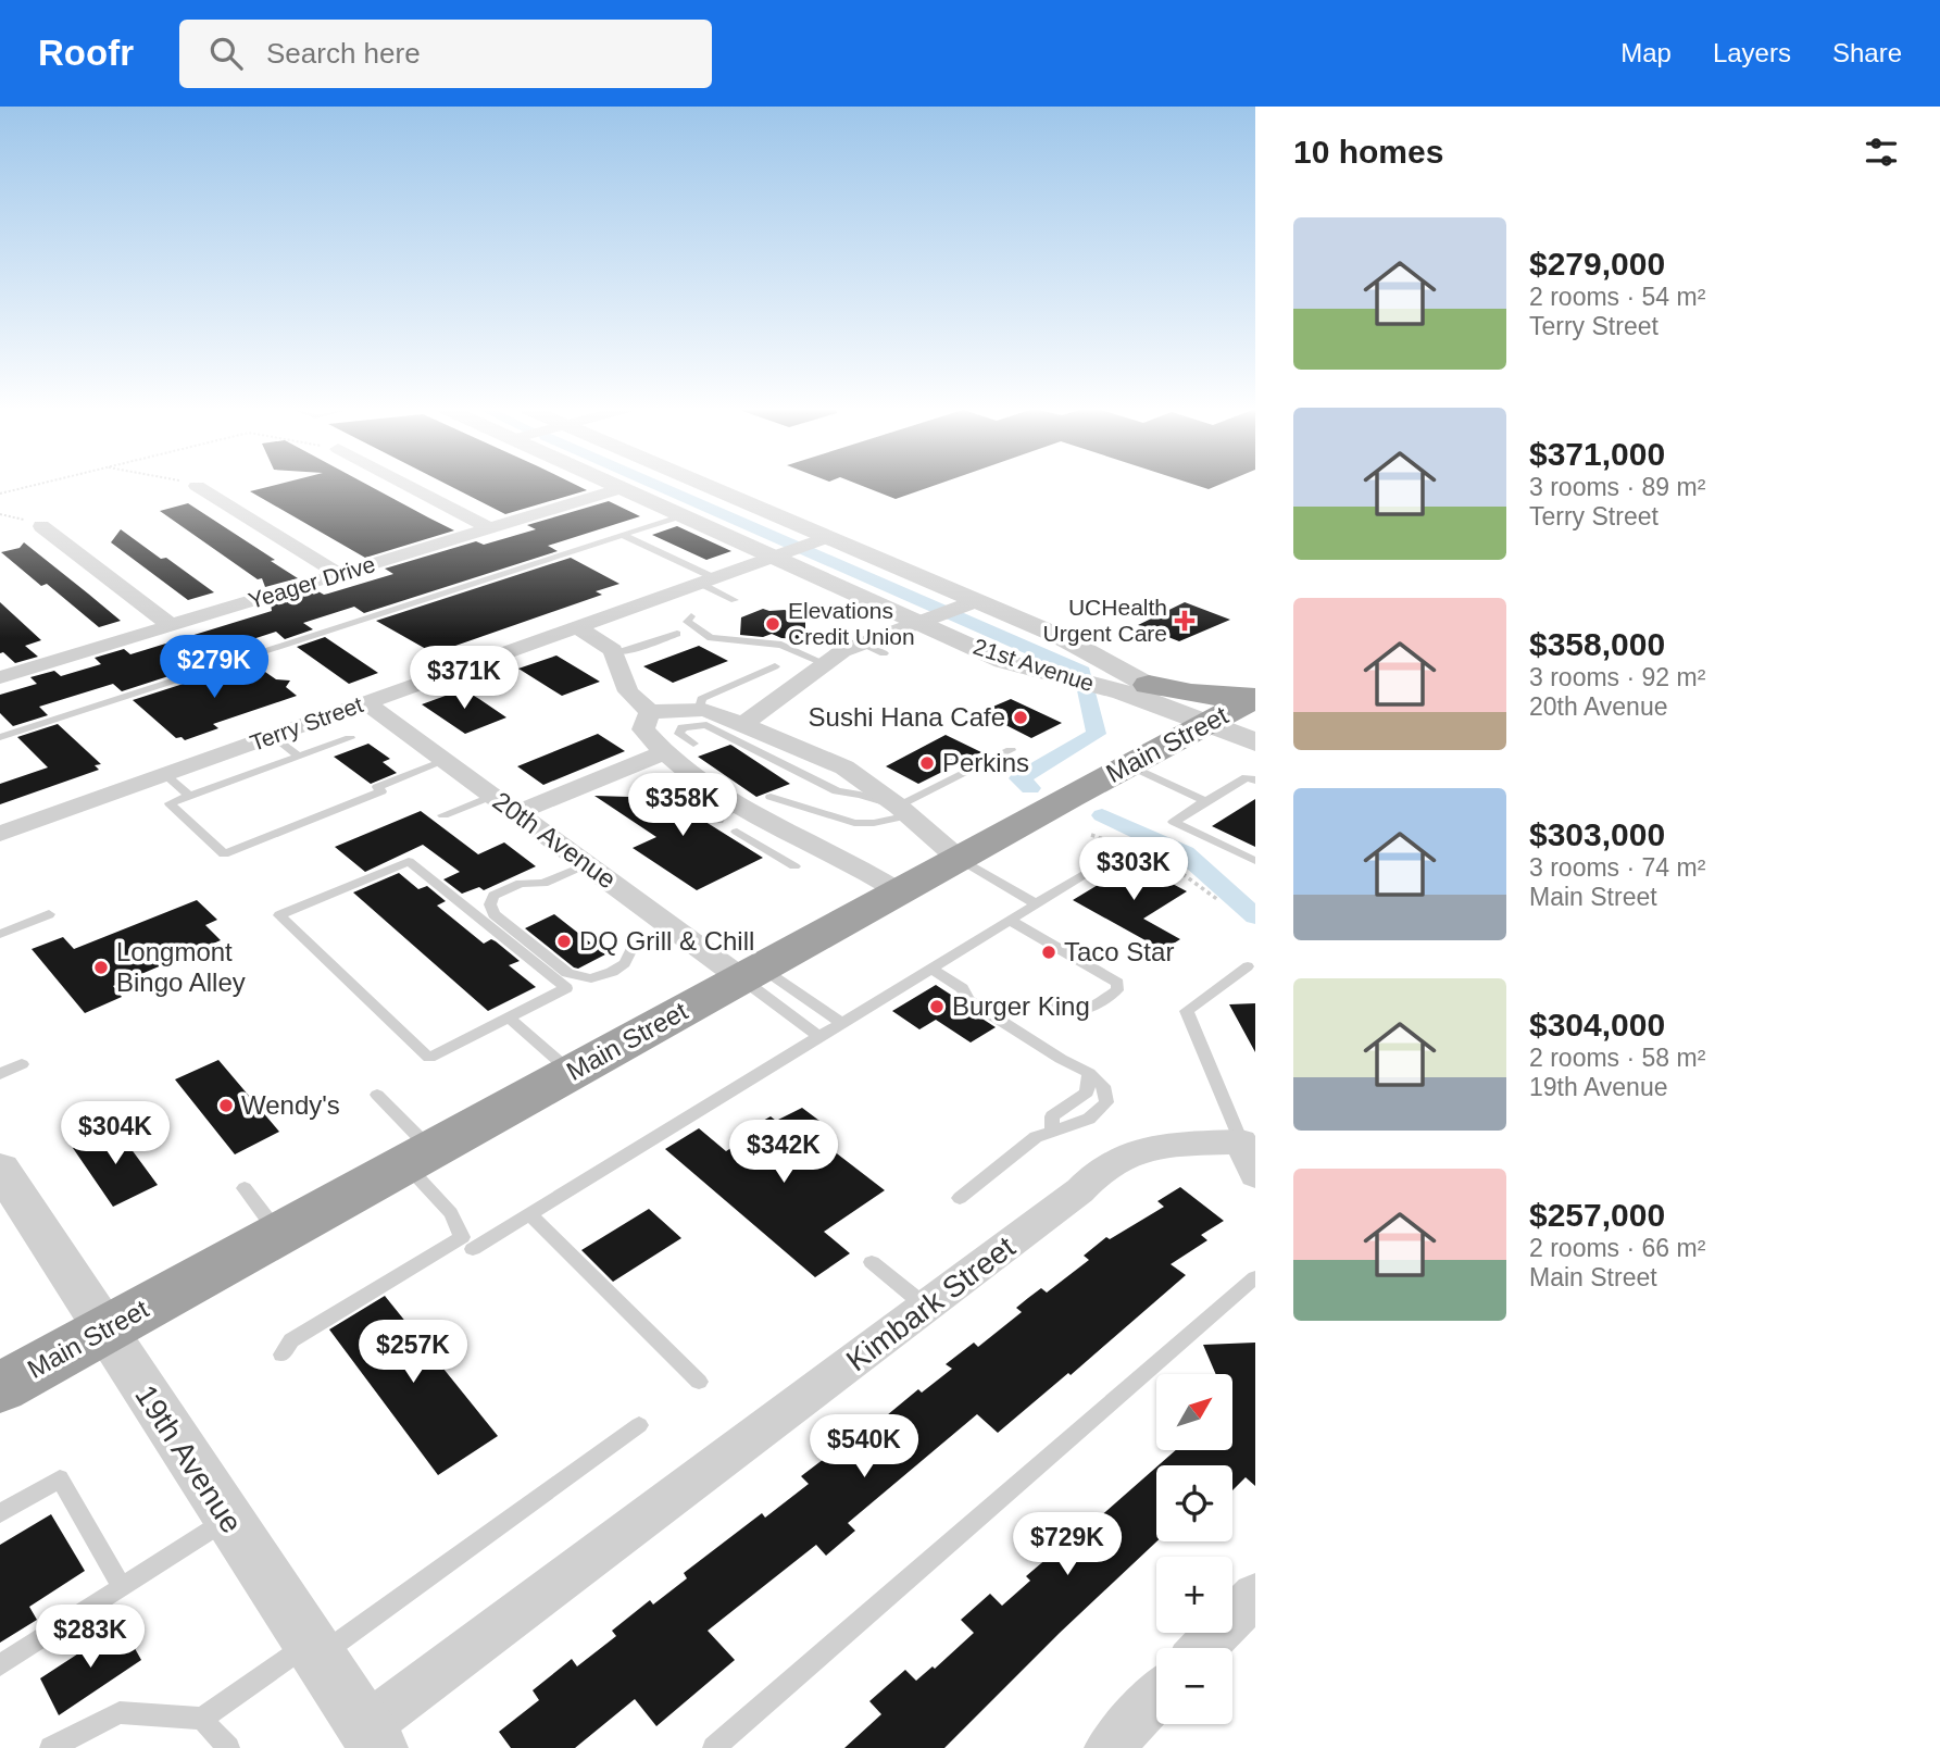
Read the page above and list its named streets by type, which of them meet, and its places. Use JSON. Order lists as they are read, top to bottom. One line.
{"streets":{"highway":["Main Street"],"street":["Yeager Drive","21st Avenue","Terry Street","20th Avenue","Kimbark Street","19th Avenue"]},"crossings":[["Yeager Drive","21st Avenue"],["21st Avenue","Terry Street"],["21st Avenue","Main Street"],["Terry Street","20th Avenue"],["Main Street","20th Avenue"],["Main Street","19th Avenue"],["Kimbark Street","19th Avenue"]],"places":{"health":["UCHealth Urgent Care"],"other":["Elevations Credit Union","Sushi Hana Cafe","Perkins","DQ Grill & Chill","Taco Star","Longmont Bingo Alley","Burger King","Wendy's"]},"north":"top right","page":{"header":"Roofr","search":"Search here","nav":["Map","Layers","Share"],"heading":"10 homes","list":[{"name":"$279,000","note":"2 rooms · 54 m² · Terry Street"},{"name":"$371,000","note":"3 rooms · 89 m² · Terry Street"},{"name":"$358,000","note":"3 rooms · 92 m² · 20th Avenue"},{"name":"$303,000","note":"3 rooms · 74 m² · Main Street"},{"name":"$304,000","note":"2 rooms · 58 m² · 19th Avenue"},{"name":"$257,000","note":"2 rooms · 66 m² · Main Street"}],"price":["$279K","$371K","$358K","$303K","$304K","$342K","$257K","$540K","$729K","$283K"],"map_buttons":["+","−"]}}
